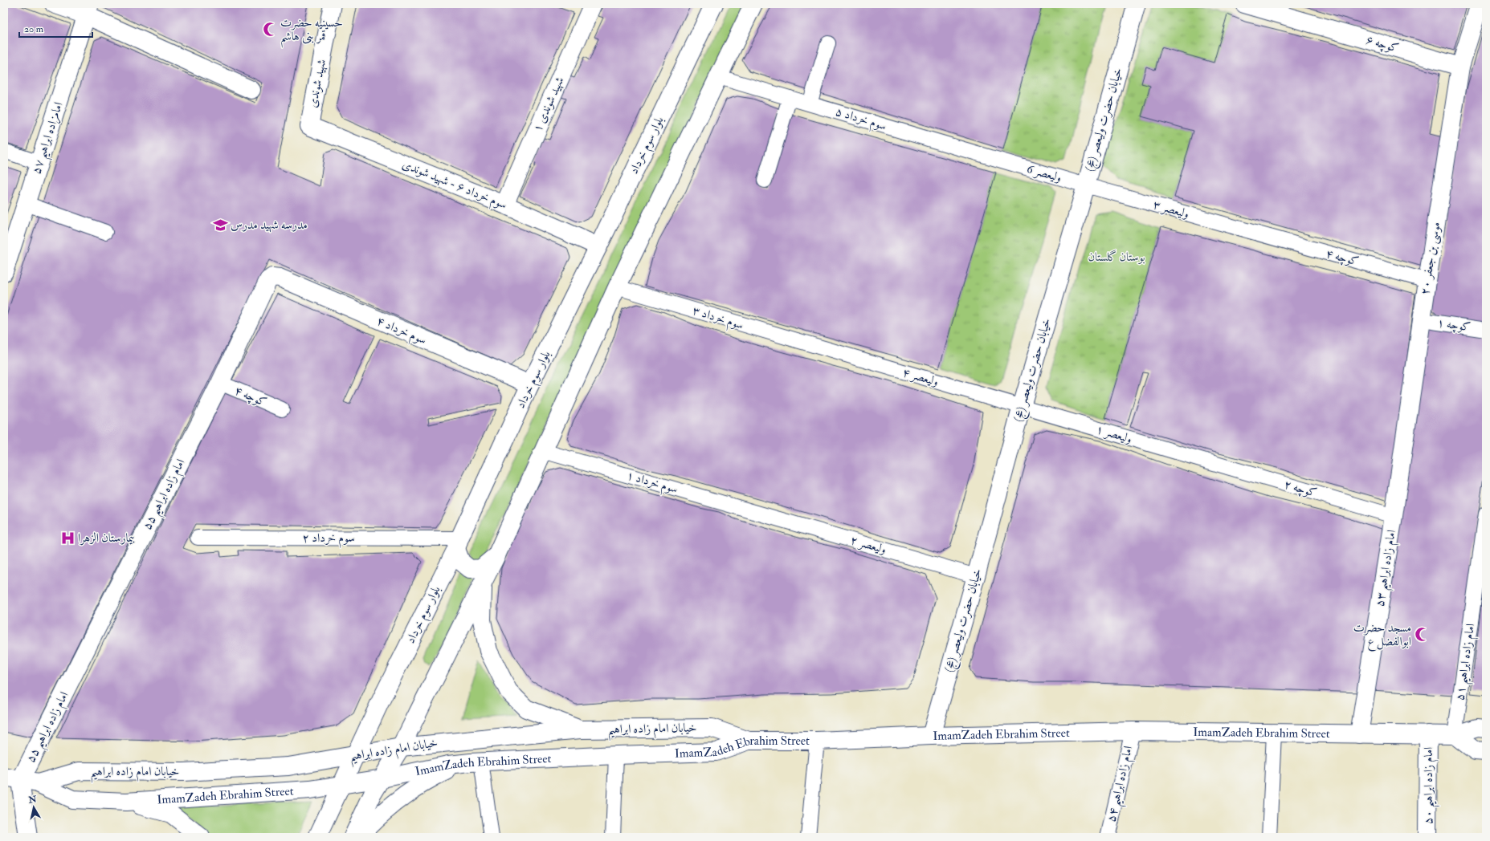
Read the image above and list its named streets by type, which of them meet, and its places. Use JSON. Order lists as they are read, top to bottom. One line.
{"streets":{"main road":["کوچه ۶","شهید شوندی","شهید شوندی ۱","خیابان حضرت ولیعصر (عج)","امامزاده ابراهیم ۵۷","بلوار سوم خرداد","سوم خرداد ۶ - شهید شوندی","موسی بن جعفر ۲۰","سوم خرداد ۴","امام زاده ابراهیم ۵۵","امام زاده ابراهیم ۵۳","خیابان امام زاده ابراهیم","ImamZadeh Ebrahim Street","امام زاده ابراهیم ۵۰"],"lane":["سوم خرداد ۵","ولیعصر 6","ولیعصر ۳","کوچه ۴","سوم خرداد ۳","کوچه ۱","ولیعصر ۴","ولیعصر ۱","سوم خرداد ۱","کوچه ۲","سوم خرداد ۲","ولیعصر ۲","امام زاده ابراهیم ۵۱","امام زاده ابراهیم ۵۴"]},"crossings":[["کوچه ۶","موسی بن جعفر ۲۰"],["شهید شوندی","سوم خرداد ۶ - شهید شوندی"],["شهید شوندی ۱","سوم خرداد ۶ - شهید شوندی"],["سوم خرداد ۵","ولیعصر 6"],["خیابان حضرت ولیعصر (عج)","ولیعصر 6"],["خیابان حضرت ولیعصر (عج)","ولیعصر ۳"],["خیابان حضرت ولیعصر (عج)","ولیعصر ۴"],["خیابان حضرت ولیعصر (عج)","ولیعصر ۱"],["خیابان حضرت ولیعصر (عج)","ولیعصر ۲"],["خیابان حضرت ولیعصر (عج)","ImamZadeh Ebrahim Street"],["بلوار سوم خرداد","سوم خرداد ۶ - شهید شوندی"],["بلوار سوم خرداد","سوم خرداد ۴"],["بلوار سوم خرداد","سوم خرداد ۲"],["بلوار سوم خرداد","خیابان امام زاده ابراهیم"],["بلوار سوم خرداد","ImamZadeh Ebrahim Street"],["ولیعصر 6","ولیعصر ۳"],["ولیعصر ۳","کوچه ۴"],["کوچه ۴","موسی بن جعفر ۲۰"],["کوچه ۴","امام زاده ابراهیم ۵۵"],["موسی بن جعفر ۲۰","کوچه ۱"],["موسی بن جعفر ۲۰","کوچه ۲"],["موسی بن جعفر ۲۰","امام زاده ابراهیم ۵۳"],["سوم خرداد ۳","ولیعصر ۴"],["سوم خرداد ۴","امام زاده ابراهیم ۵۵"],["ولیعصر ۴","ولیعصر ۱"],["ولیعصر ۱","کوچه ۲"],["سوم خرداد ۱","ولیعصر ۲"],["کوچه ۲","امام زاده ابراهیم ۵۳"],["امام زاده ابراهیم ۵۵","ImamZadeh Ebrahim Street"],["امام زاده ابراهیم ۵۳","ImamZadeh Ebrahim Street"],["امام زاده ابراهیم ۵۱","ImamZadeh Ebrahim Street"],["خیابان امام زاده ابراهیم","ImamZadeh Ebrahim Street"],["ImamZadeh Ebrahim Street","امام زاده ابراهیم ۵۴"],["ImamZadeh Ebrahim Street","امام زاده ابراهیم ۵۰"]],"parks":["بوستان گلستان"],"places":{"mosque":["حسینیه حضرت قمر بنی هاشم","مسجد حضرت ابوالفضل ع"],"school or university":["مدرسه شهید مدرس"],"hospital":["بیمارستان الزهرا"]},"scale_bar":"20 m","north":"top"}
